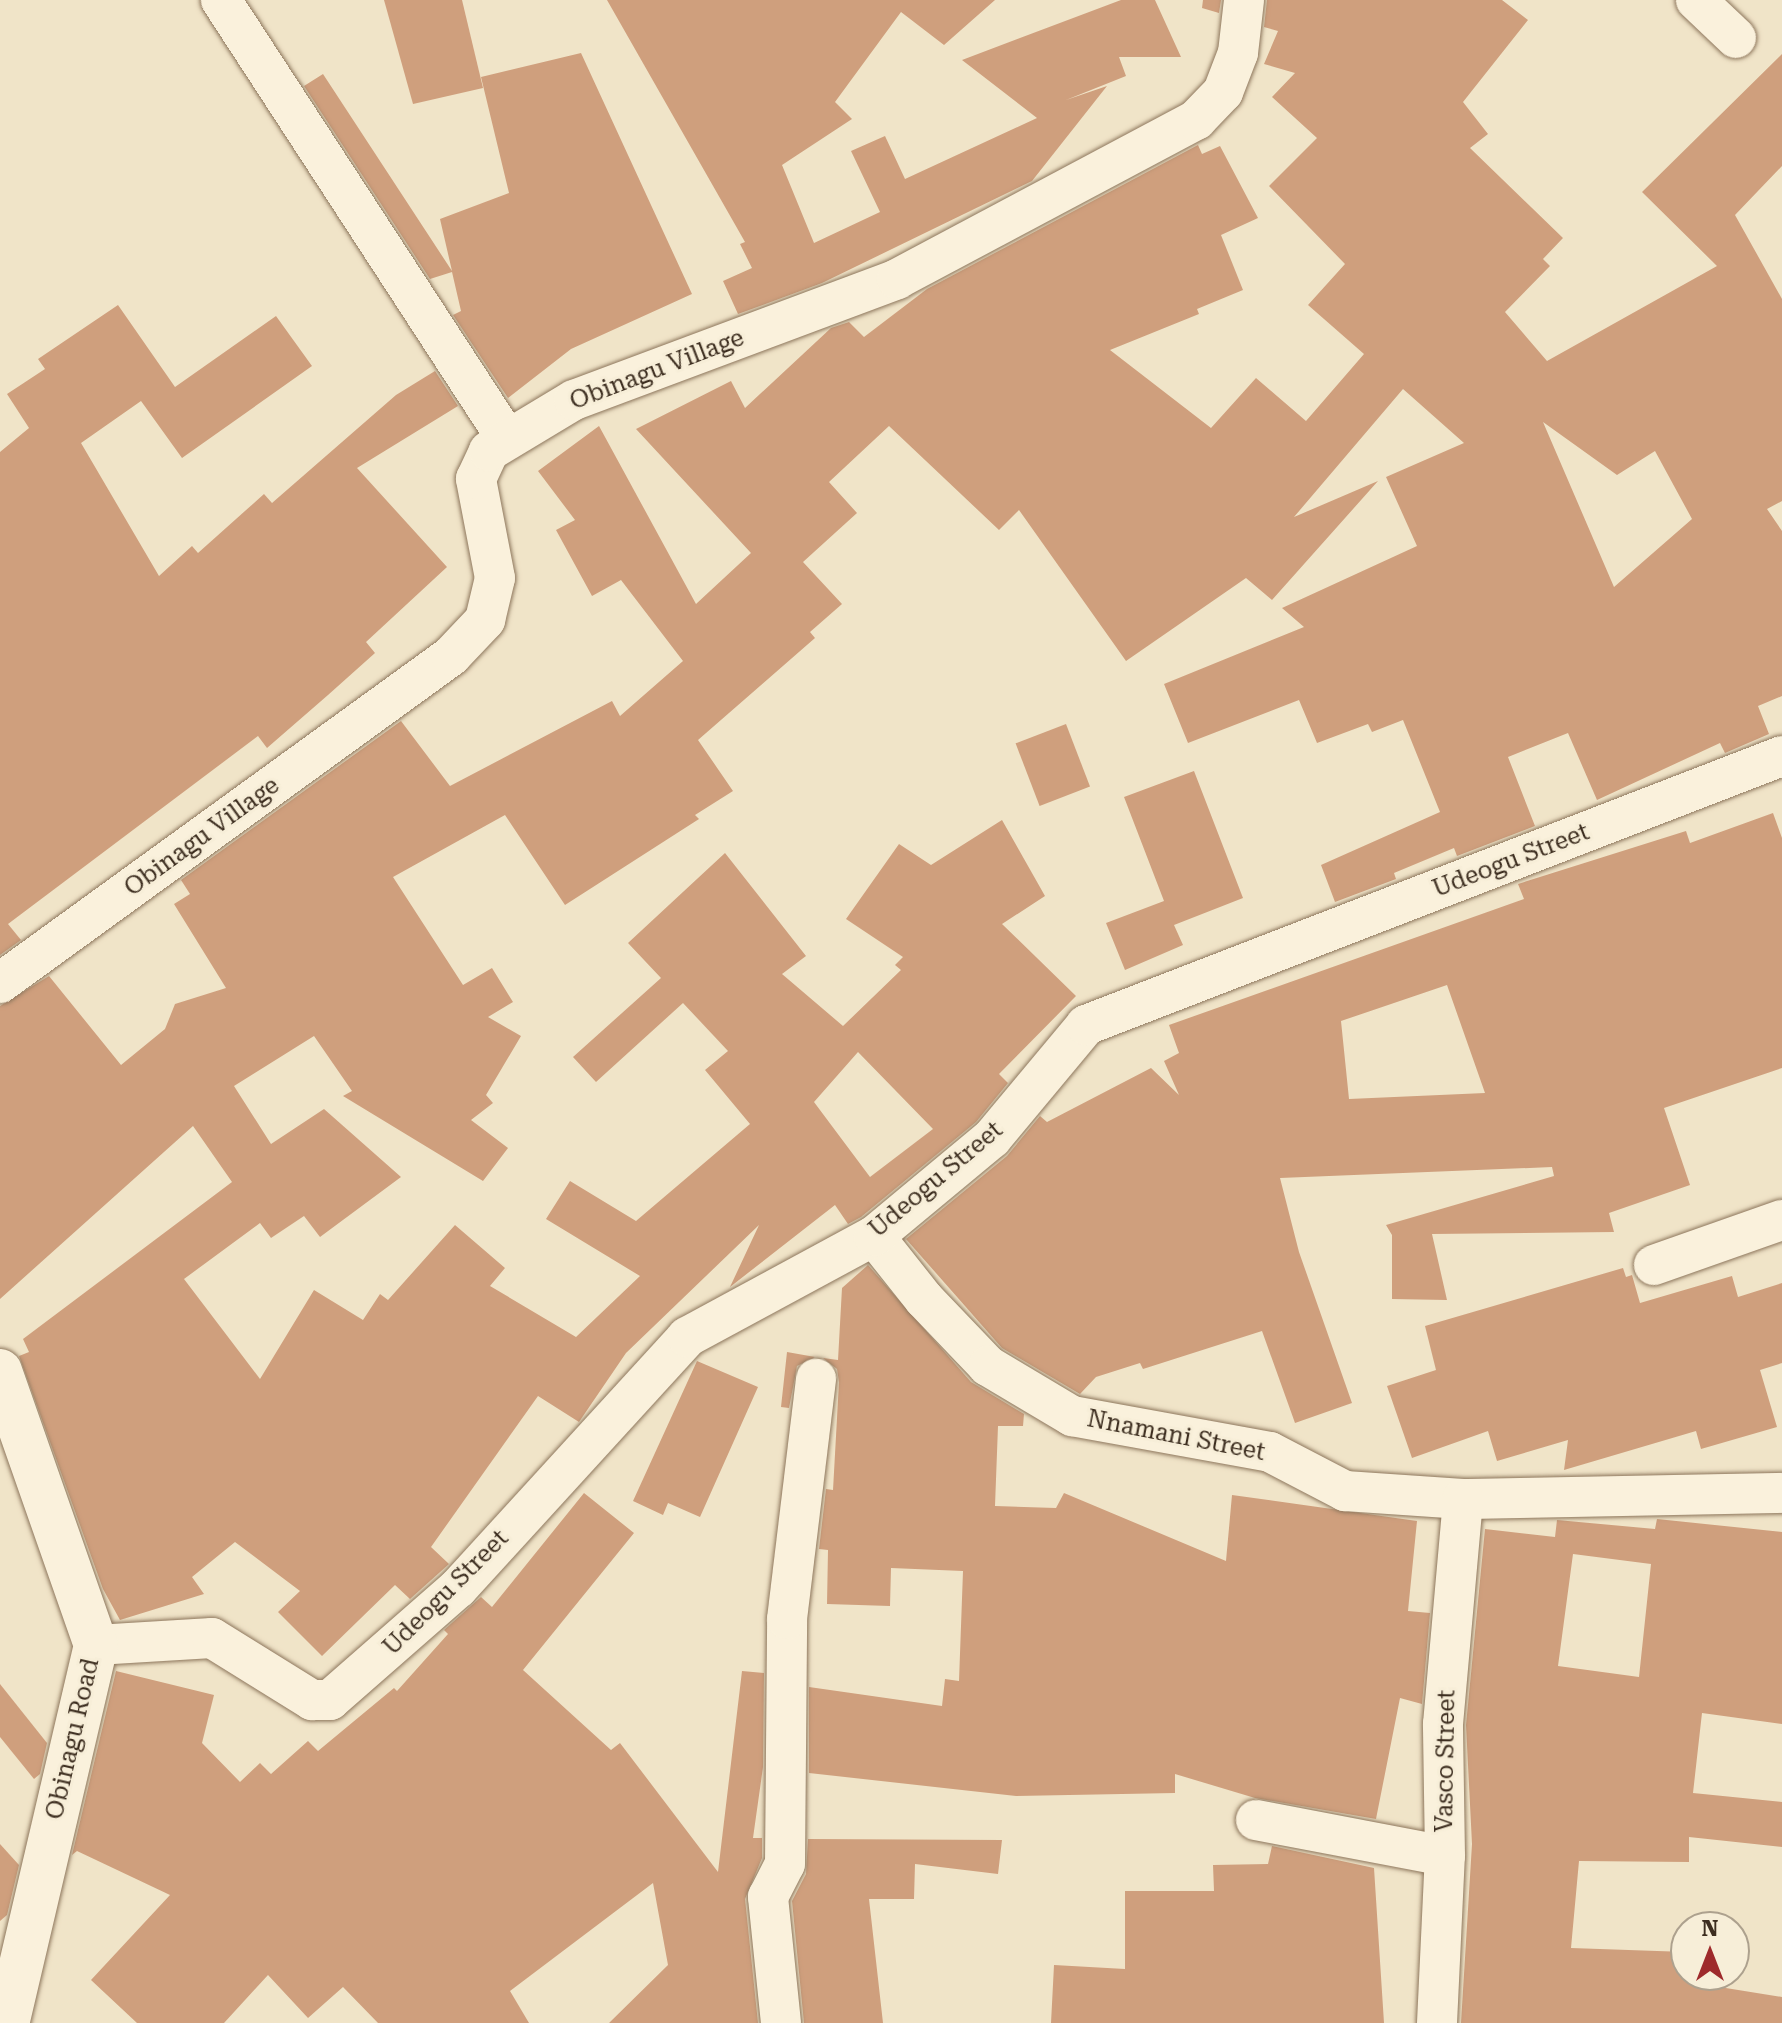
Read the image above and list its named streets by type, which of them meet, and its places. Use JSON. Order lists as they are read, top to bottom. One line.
{"streets":{"street":["Obinagu Village","Udeogu Street","Nnamani Street","Obinagu Road","Vasco Street"]},"crossings":[["Udeogu Street","Nnamani Street"],["Udeogu Street","Obinagu Road"],["Nnamani Street","Vasco Street"]],"north":"top"}
